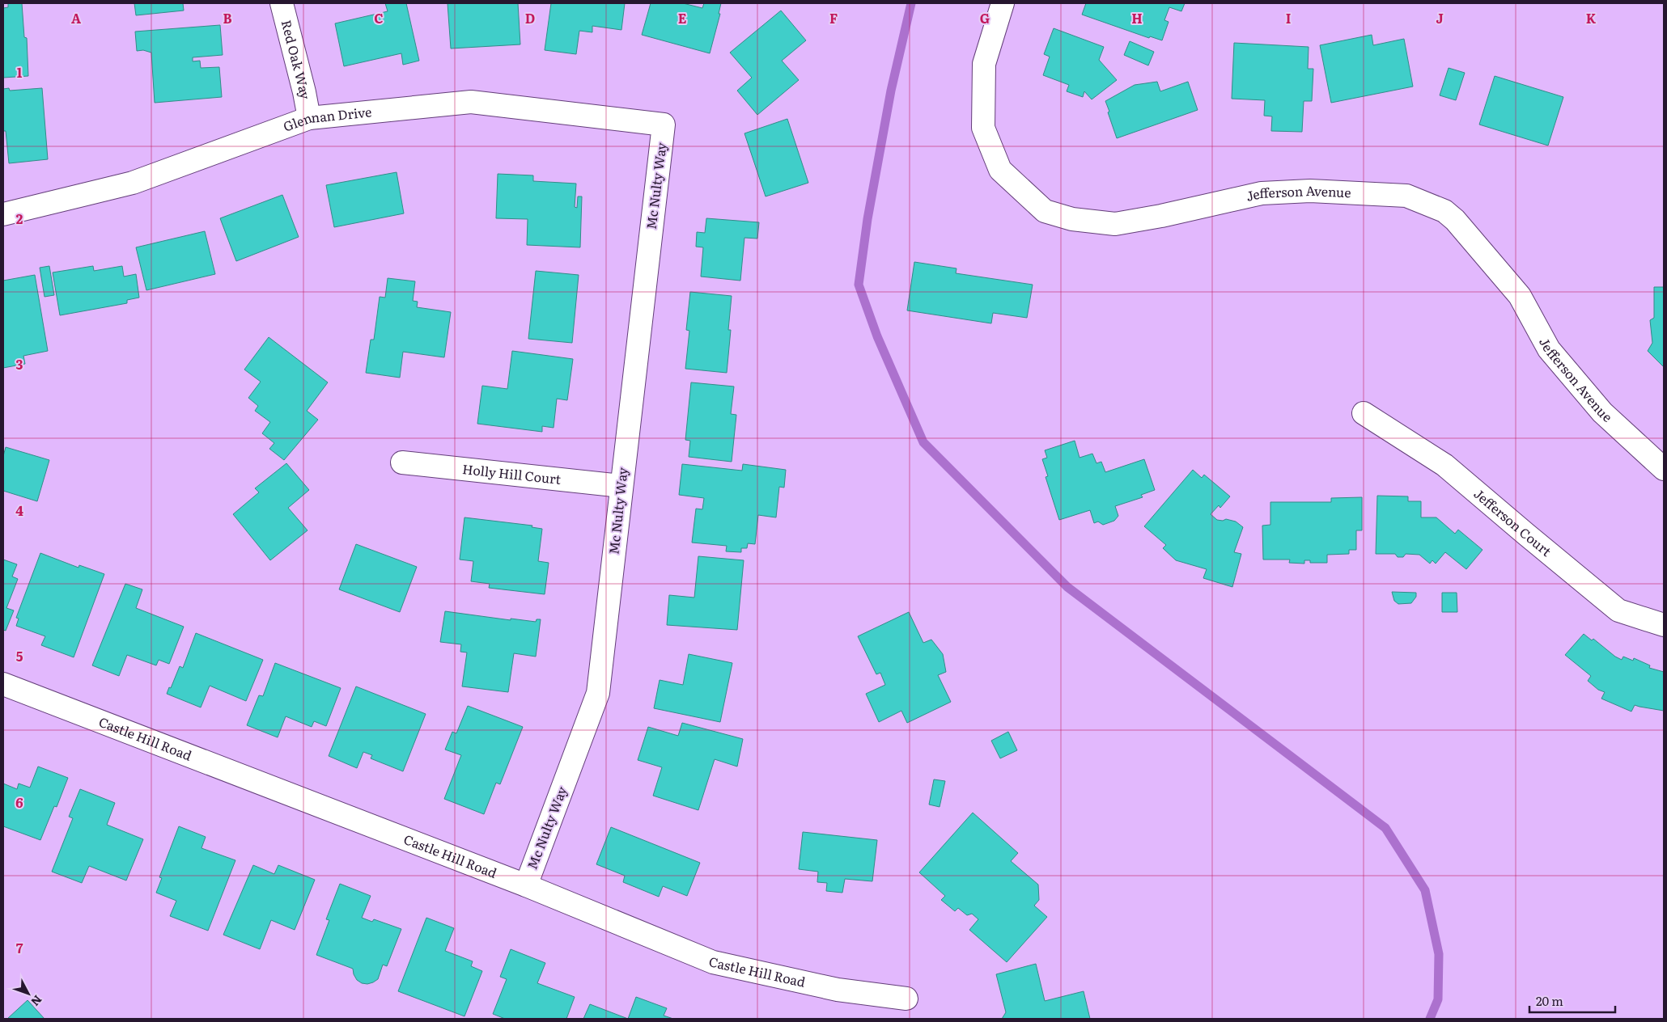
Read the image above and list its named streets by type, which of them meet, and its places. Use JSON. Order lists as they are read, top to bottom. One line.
{"streets":{"street":["Red Oak Way","Glennan Drive","Mc Nulty Way","Jefferson Avenue","Holly Hill Court","Jefferson Court","Castle Hill Road"]},"crossings":[["Red Oak Way","Glennan Drive"],["Glennan Drive","Mc Nulty Way"],["Mc Nulty Way","Holly Hill Court"],["Mc Nulty Way","Castle Hill Road"]],"scale_bar":"20 m","north":"bottom right","grid":{"columns":["A","B","C","D","E","F","G","H","I","J","K"],"rows":["1","2","3","4","5","6","7"]}}
